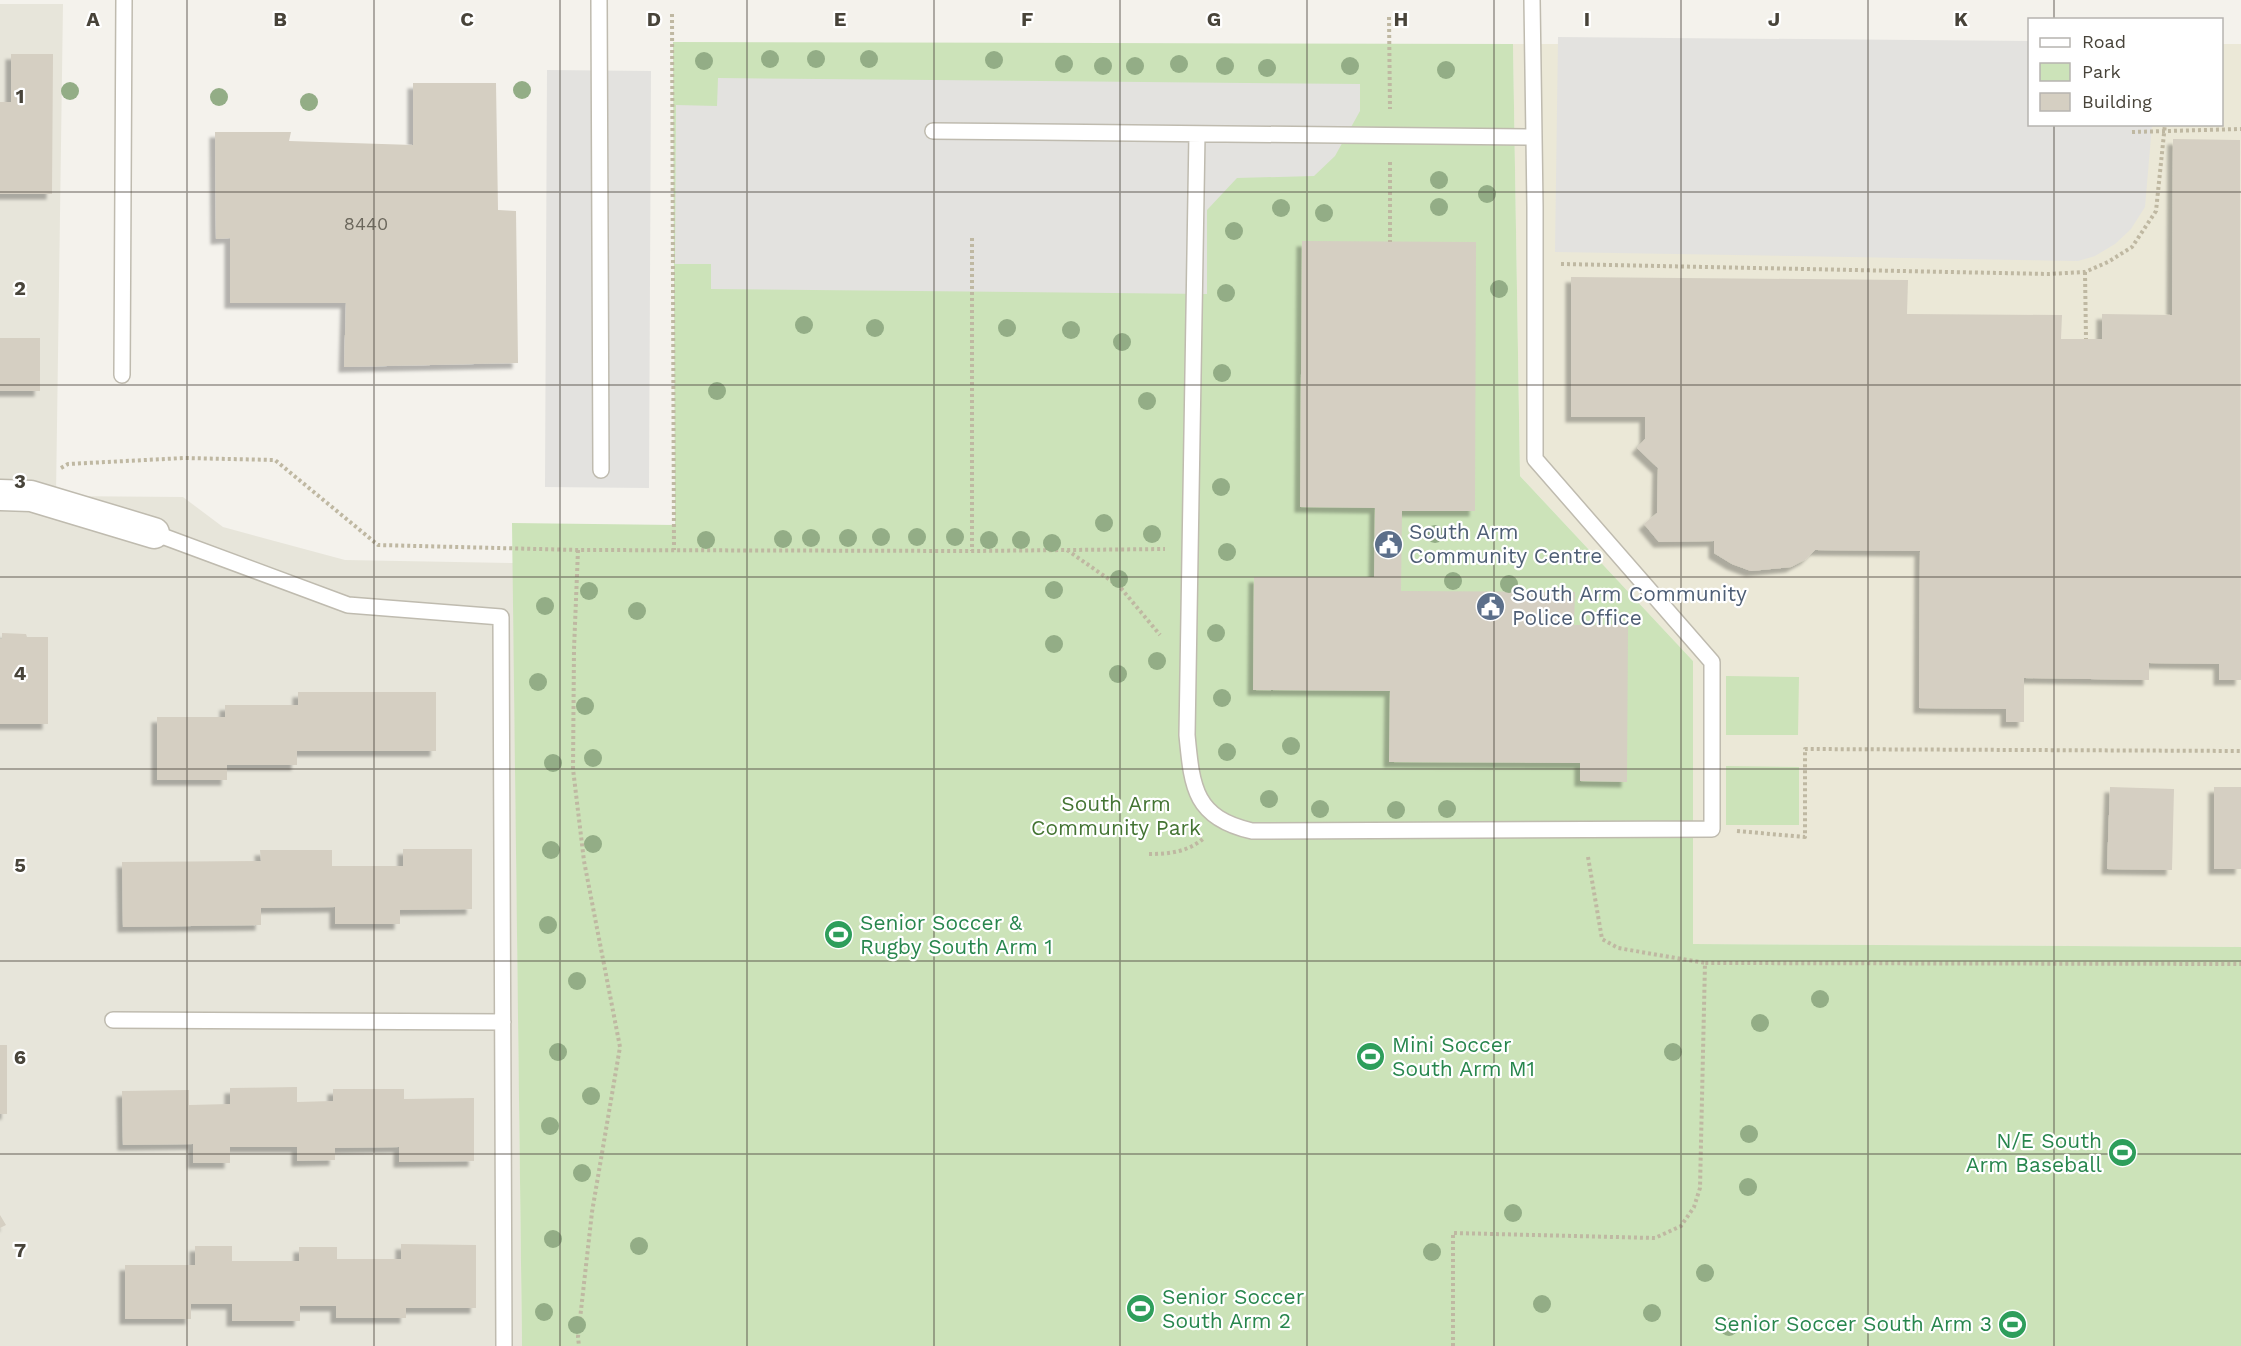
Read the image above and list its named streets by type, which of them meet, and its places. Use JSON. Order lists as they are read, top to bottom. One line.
{"parks":["South Arm Community Park"],"places":{"public building":["South Arm Community Centre","South Arm Community Police Office"],"sports":["Senior Soccer & Rugby South Arm 1","Mini Soccer South Arm M1","N/E South Arm Baseball","Senior Soccer South Arm 2","Senior Soccer South Arm 3"]},"house_numbers":["8440"],"legend":["Road","Park","Building"],"grid":{"columns":["A","B","C","D","E","F","G","H","I","J","K"],"rows":["1","2","3","4","5","6","7"]}}
